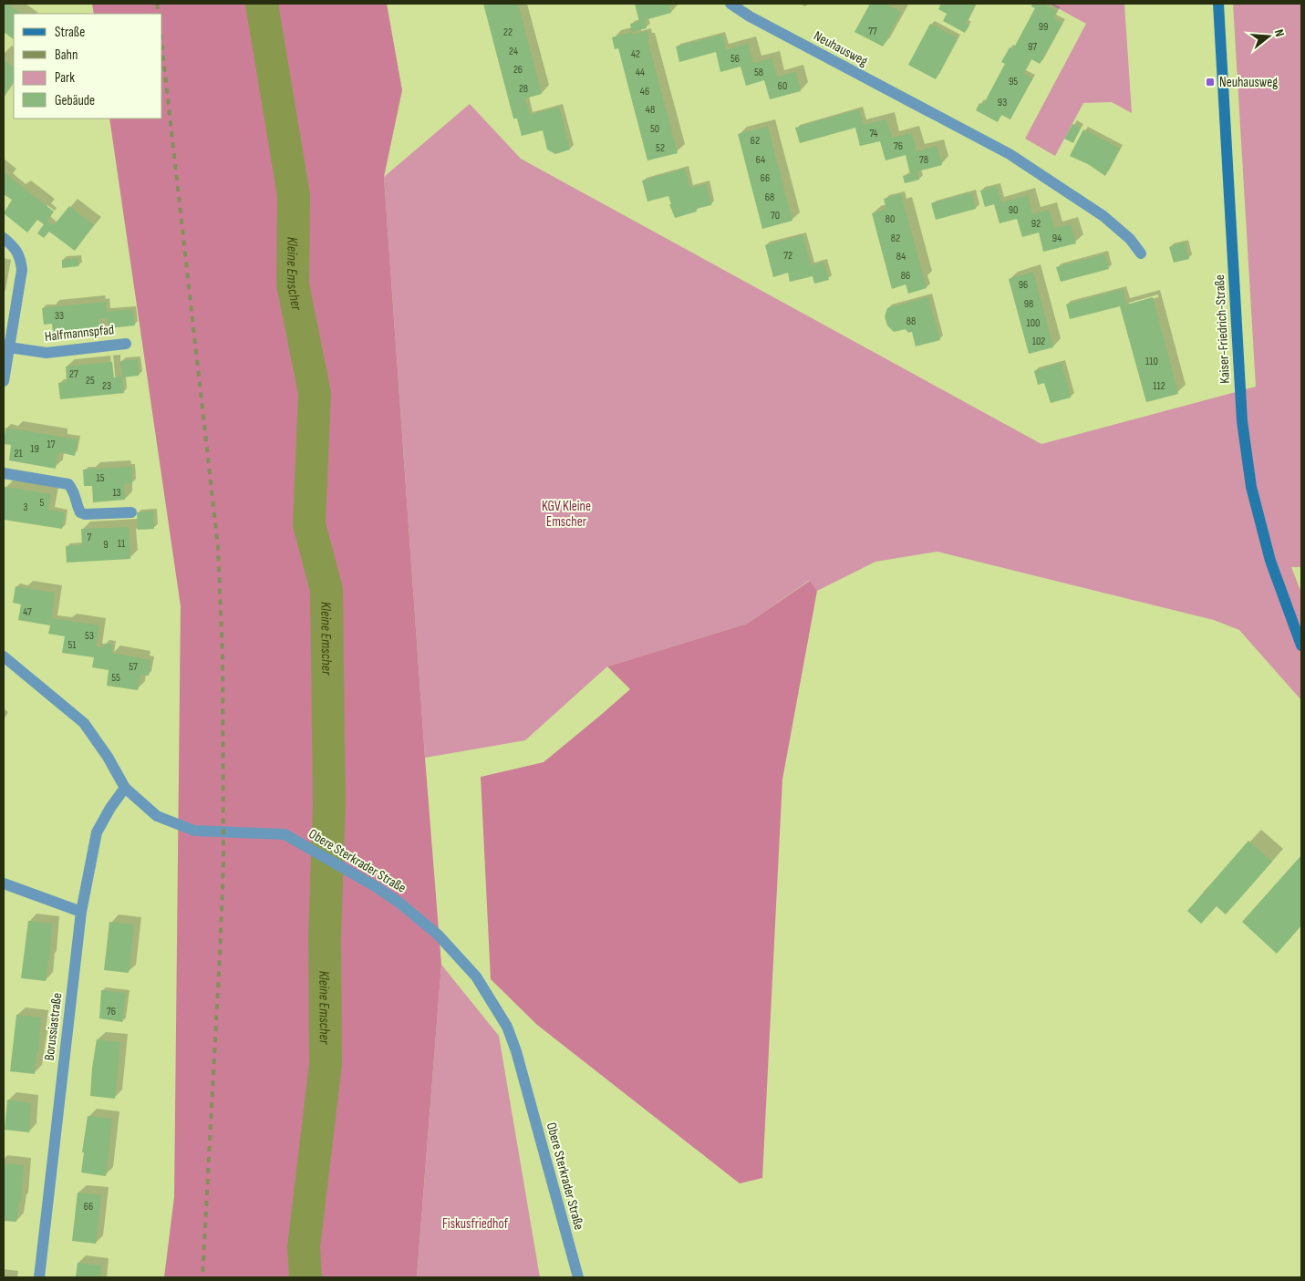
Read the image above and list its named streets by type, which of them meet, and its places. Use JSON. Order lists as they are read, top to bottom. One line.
{"streets":{"main road":["Kaiser-Friedrich-Straße"],"street":["Neuhausweg","Halfmannspfad","Obere Sterkrader Straße","Borussiastraße"]},"crossings":[["Obere Sterkrader Straße","Borussiastraße"]],"water":["Kleine Emscher"],"parks":["KGV Kleine Emscher","Fiskusfriedhof"],"places":{"transit":["Neuhausweg"]},"house_numbers":["99","77","22","97","24","42","56","26","44","58","95","60","28","46","93","48","50","74","62","76","52","64","78","66","68","90","70","80","92","82","94","72","84","86","96","98","33","88","100","102","110","27","25","23","112","17","19","21","15","13","5","3","7","11","9","47","53","51","57","55","76","66"],"legend":["Straße","Bahn","Park","Gebäude"],"north":"right"}
